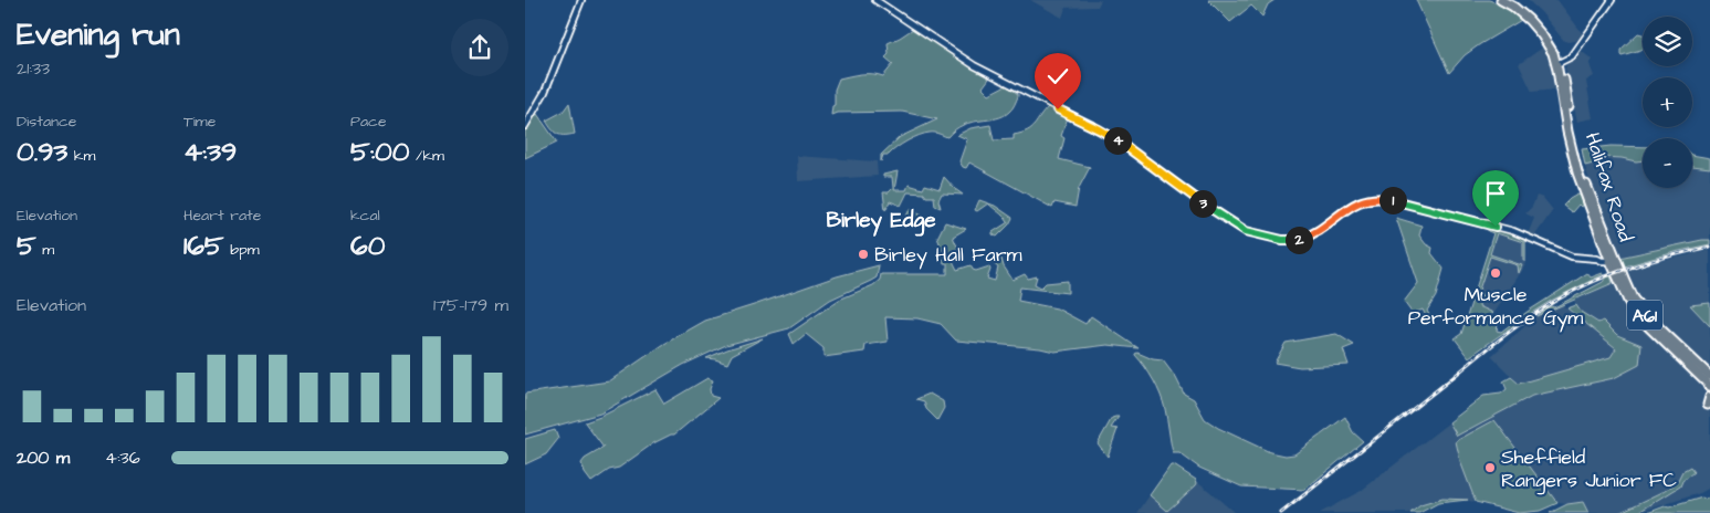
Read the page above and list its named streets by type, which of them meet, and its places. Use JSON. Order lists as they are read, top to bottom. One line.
{"streets":{"highway":["Halifax Road","A61"]},"crossings":[["Halifax Road","A61"]],"districts":["Birley Edge"],"places":["Birley Hall Farm","Muscle Performance Gym","Sheffield Rangers Junior FC"],"page":{"heading":["Evening run","21:33"],"map_buttons":["+","−"],"stats":[["Distance","0.93 km"],["Time","4:39"],["Pace","5:00 /km"],["Elevation","5 m"],["Heart rate","165 bpm"],["kcal","60"]],"pins":["4","1","3","2"],"chart":["Elevation","175–179 m"],"list":[{"name":"200 m","note":"4:36"}]}}
